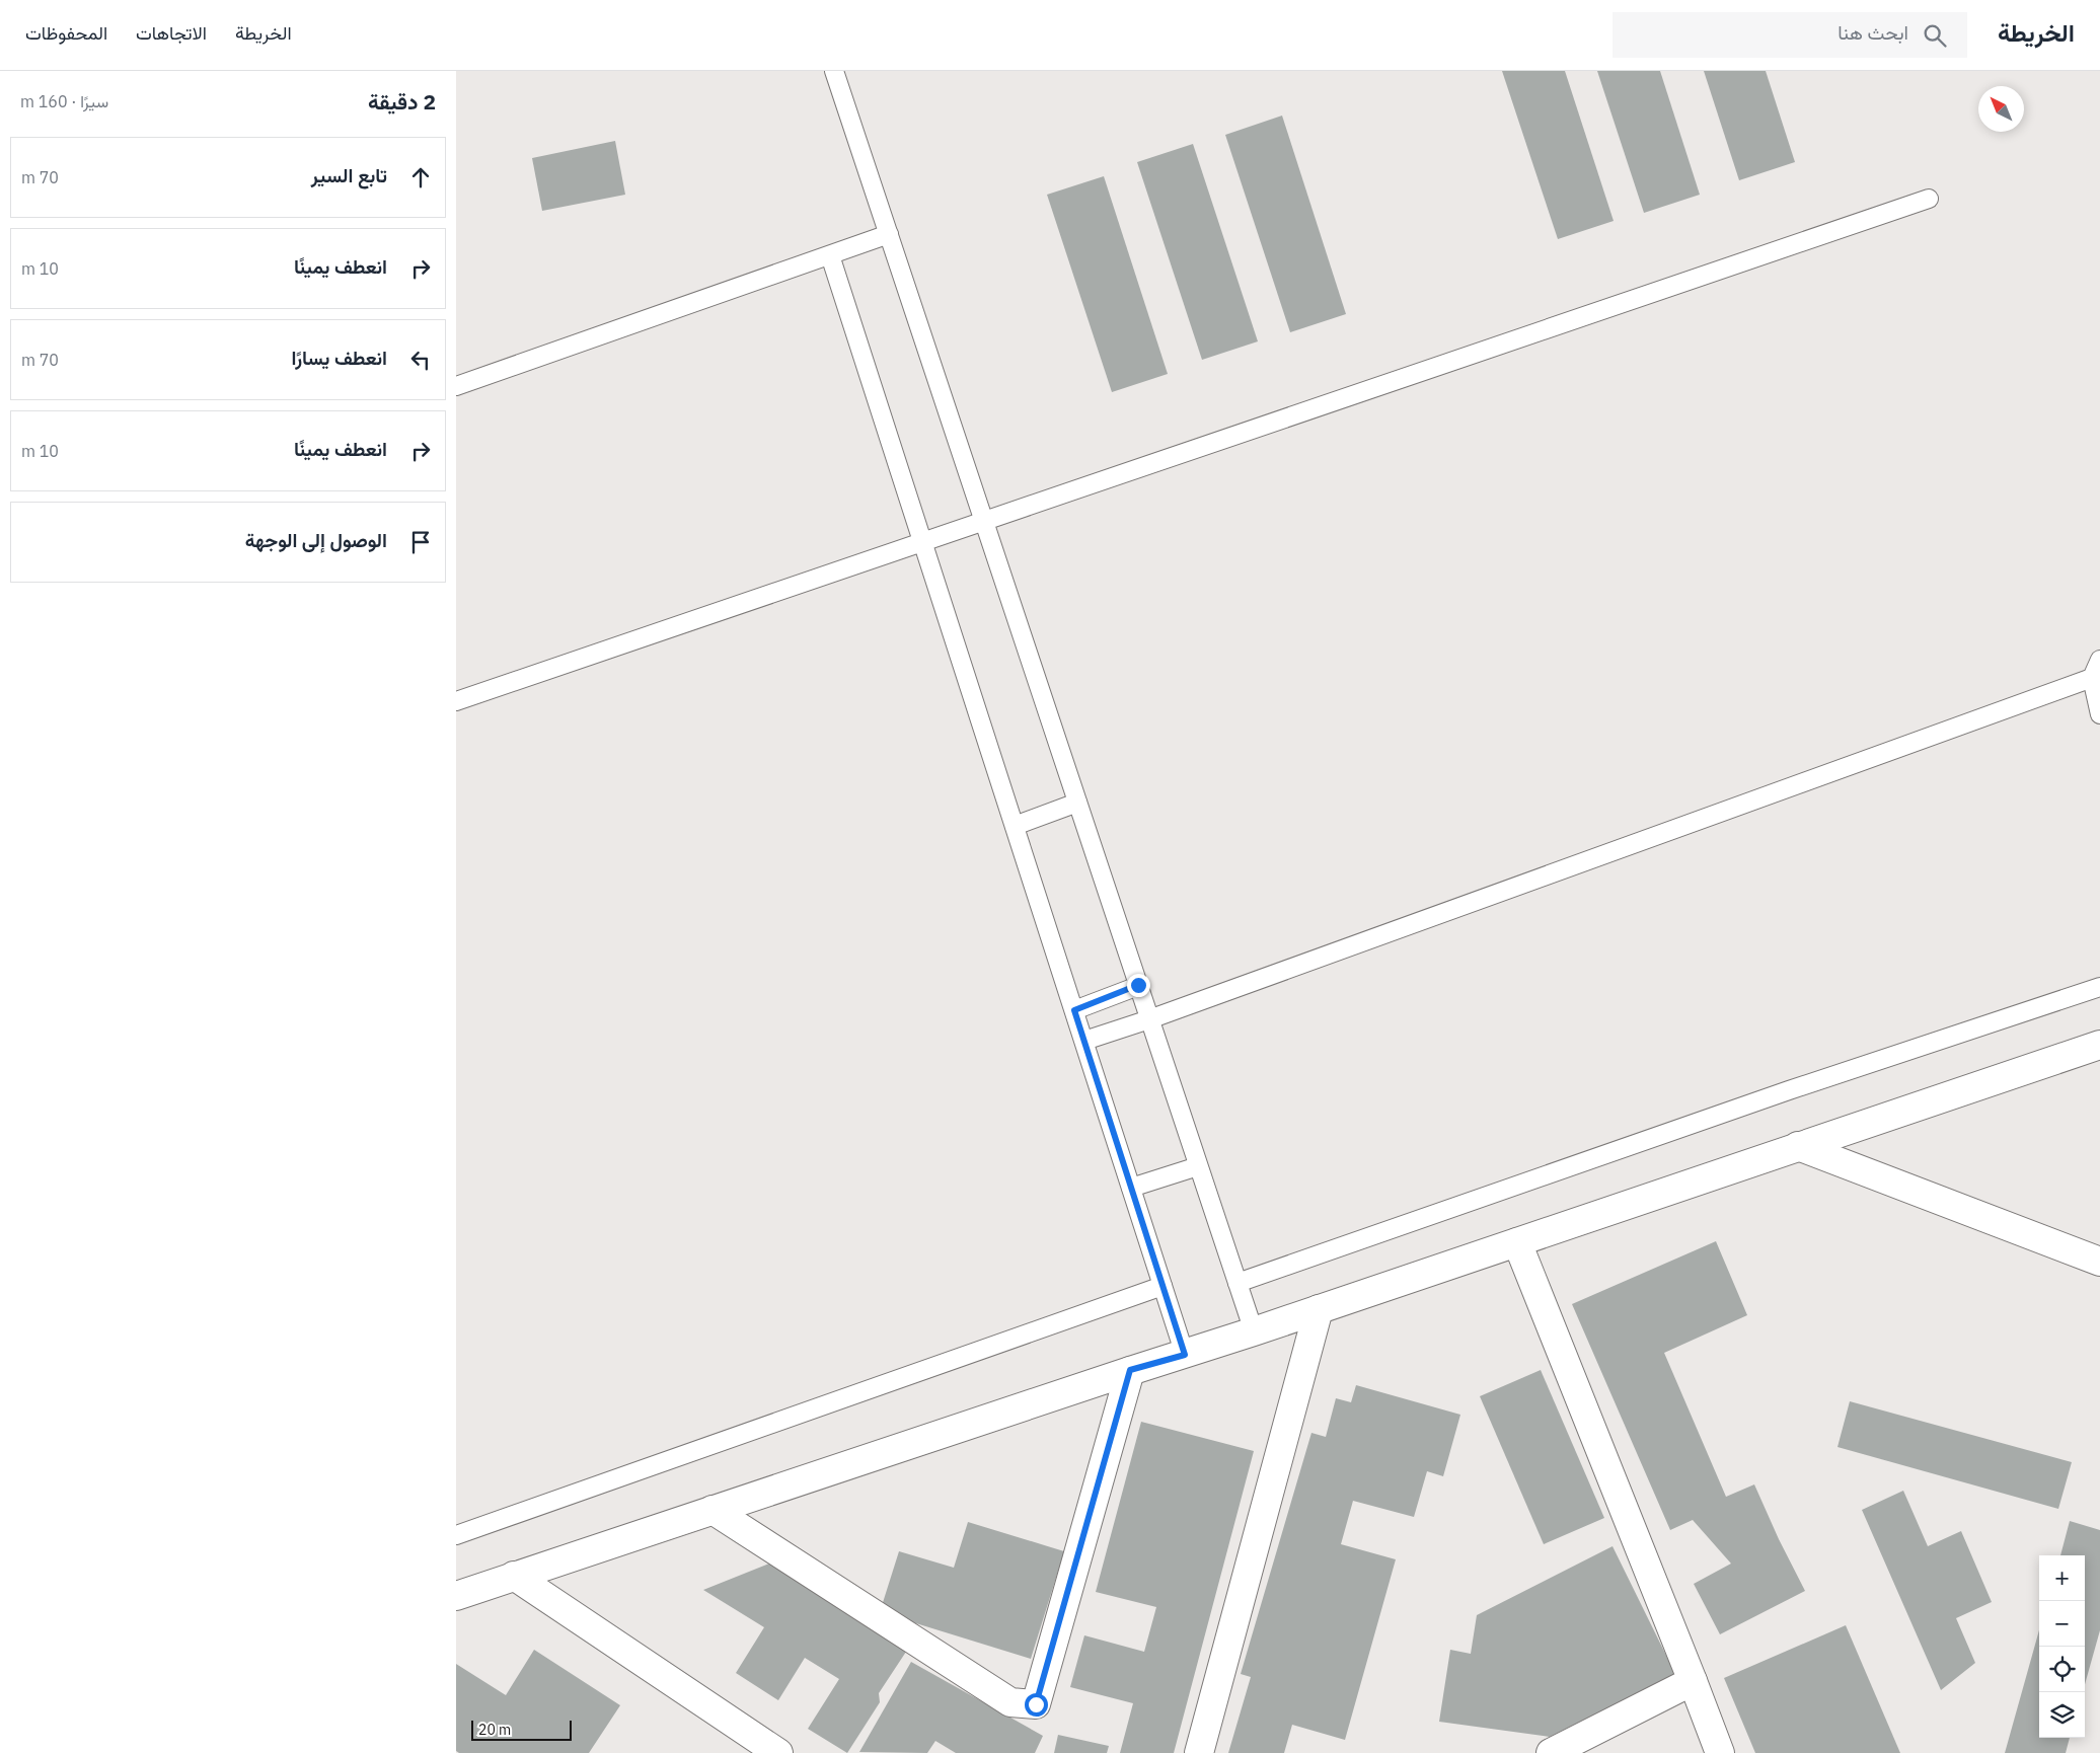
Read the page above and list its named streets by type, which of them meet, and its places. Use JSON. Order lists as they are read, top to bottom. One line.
{"scale_bar":"20 m","north":"top left","page":{"header":"الخريطة","search":"ابحث هنا","nav":["الخريطة","الاتجاهات","المحفوظات"],"heading":["2 دقيقة","سيرًا · 160 m"],"list":[["تابع السير","70 m"],["انعطف يمينًا","10 m"],["انعطف يسارًا","70 m"],["انعطف يمينًا","10 m"],"الوصول إلى الوجهة"],"map_buttons":["+","−"],"scale":"20 m"}}
